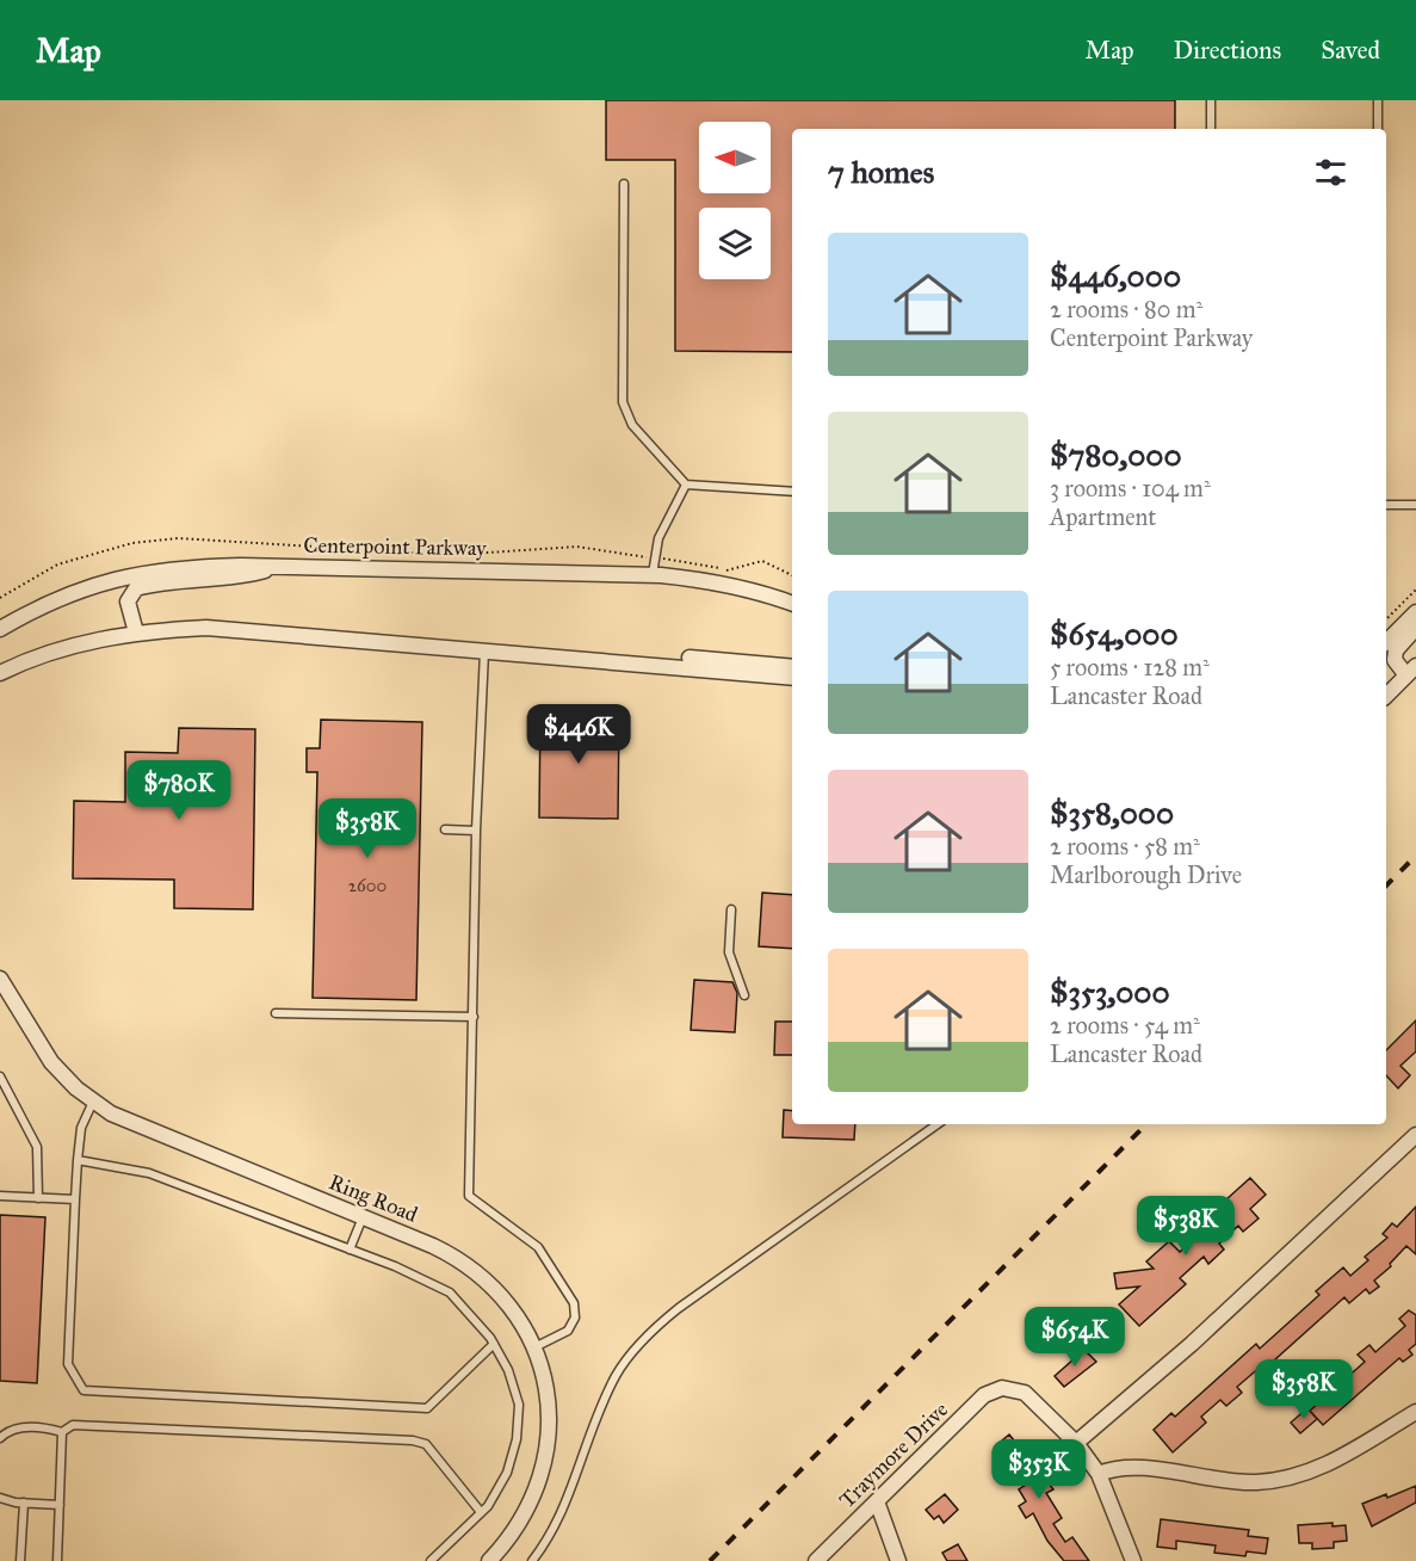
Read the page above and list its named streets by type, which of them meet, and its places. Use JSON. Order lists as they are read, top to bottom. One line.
{"streets":{"street":["Centerpoint Parkway","Ring Road","Traymore Drive"]},"house_numbers":["2600"],"north":"left","page":{"header":"Map","nav":["Map","Directions","Saved"],"heading":"7 homes","list":[{"name":"$446,000","note":"2 rooms · 80 m² · Centerpoint Parkway"},{"name":"$780,000","note":"3 rooms · 104 m² · Apartment"},{"name":"$654,000","note":"5 rooms · 128 m² · Lancaster Road"},{"name":"$358,000","note":"2 rooms · 58 m² · Marlborough Drive"},{"name":"$353,000","note":"2 rooms · 54 m² · Lancaster Road"}],"price":["$446K","$780K","$358K","$538K","$654K","$358K","$353K"]}}
